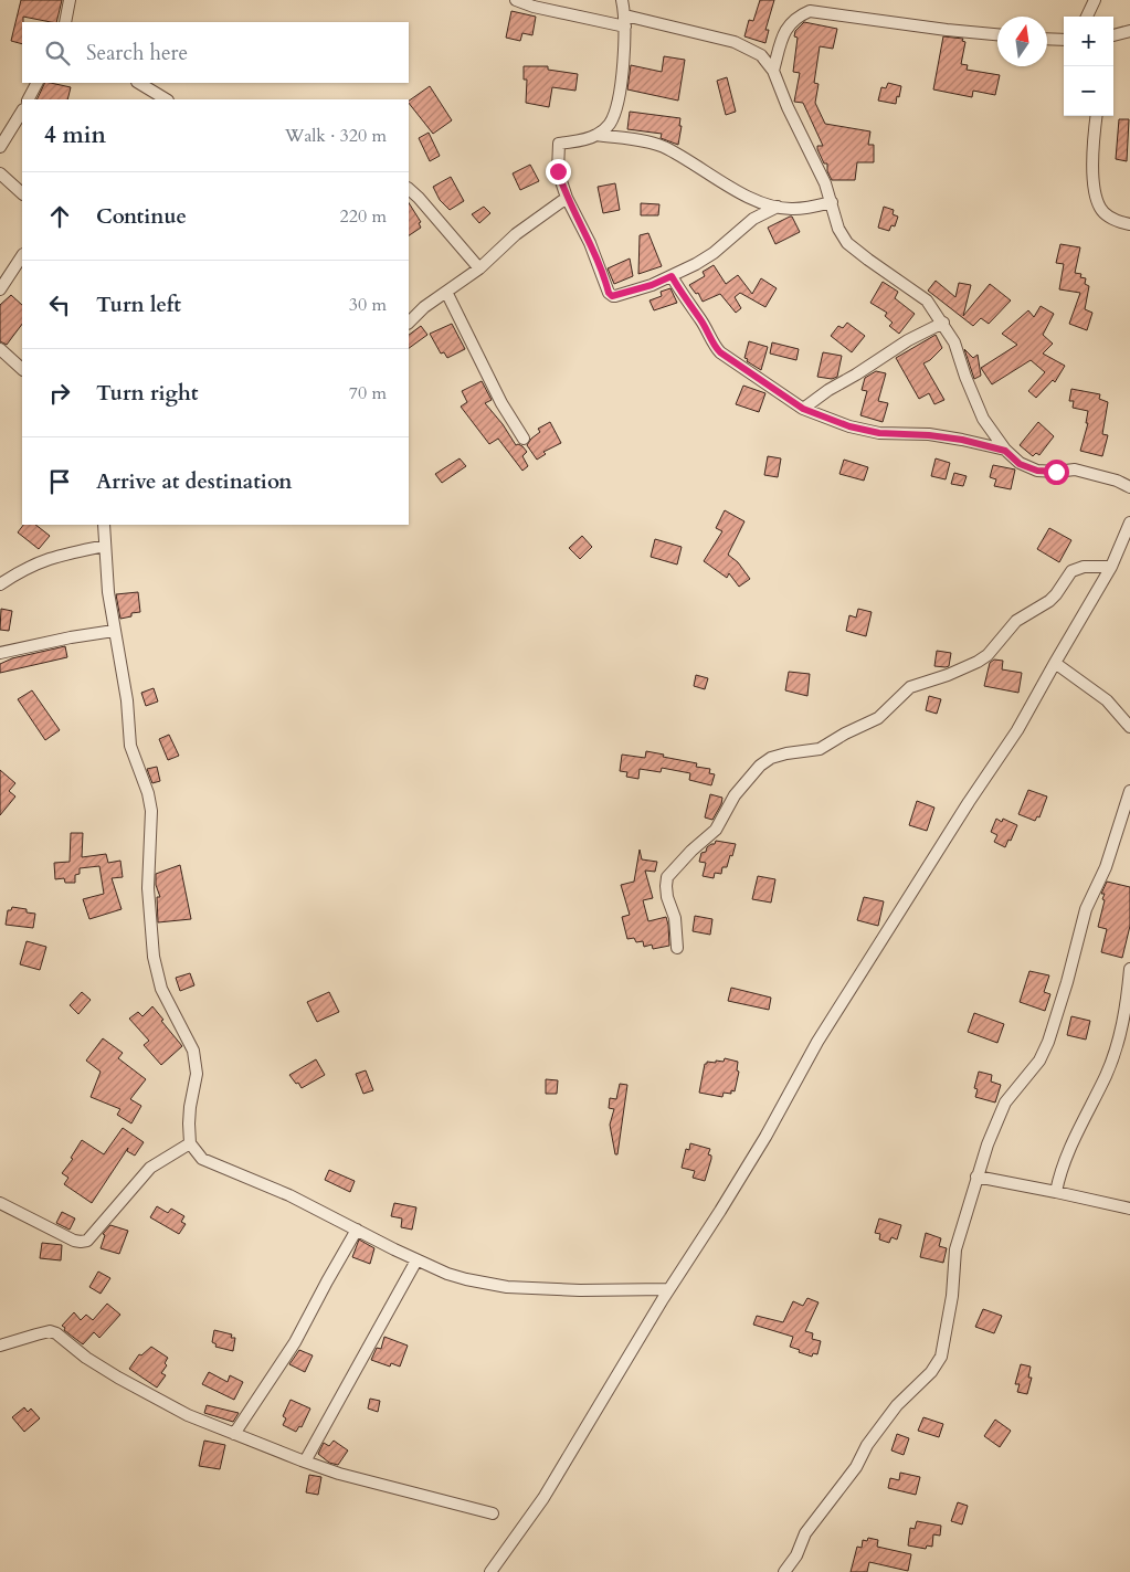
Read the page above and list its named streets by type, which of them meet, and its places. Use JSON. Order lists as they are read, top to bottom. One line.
{"north":"top","page":{"map_buttons":["+","−"],"search":"Search here","heading":["4 min","Walk · 320 m"],"list":[["Continue","220 m"],["Turn left","30 m"],["Turn right","70 m"],"Arrive at destination"]}}
